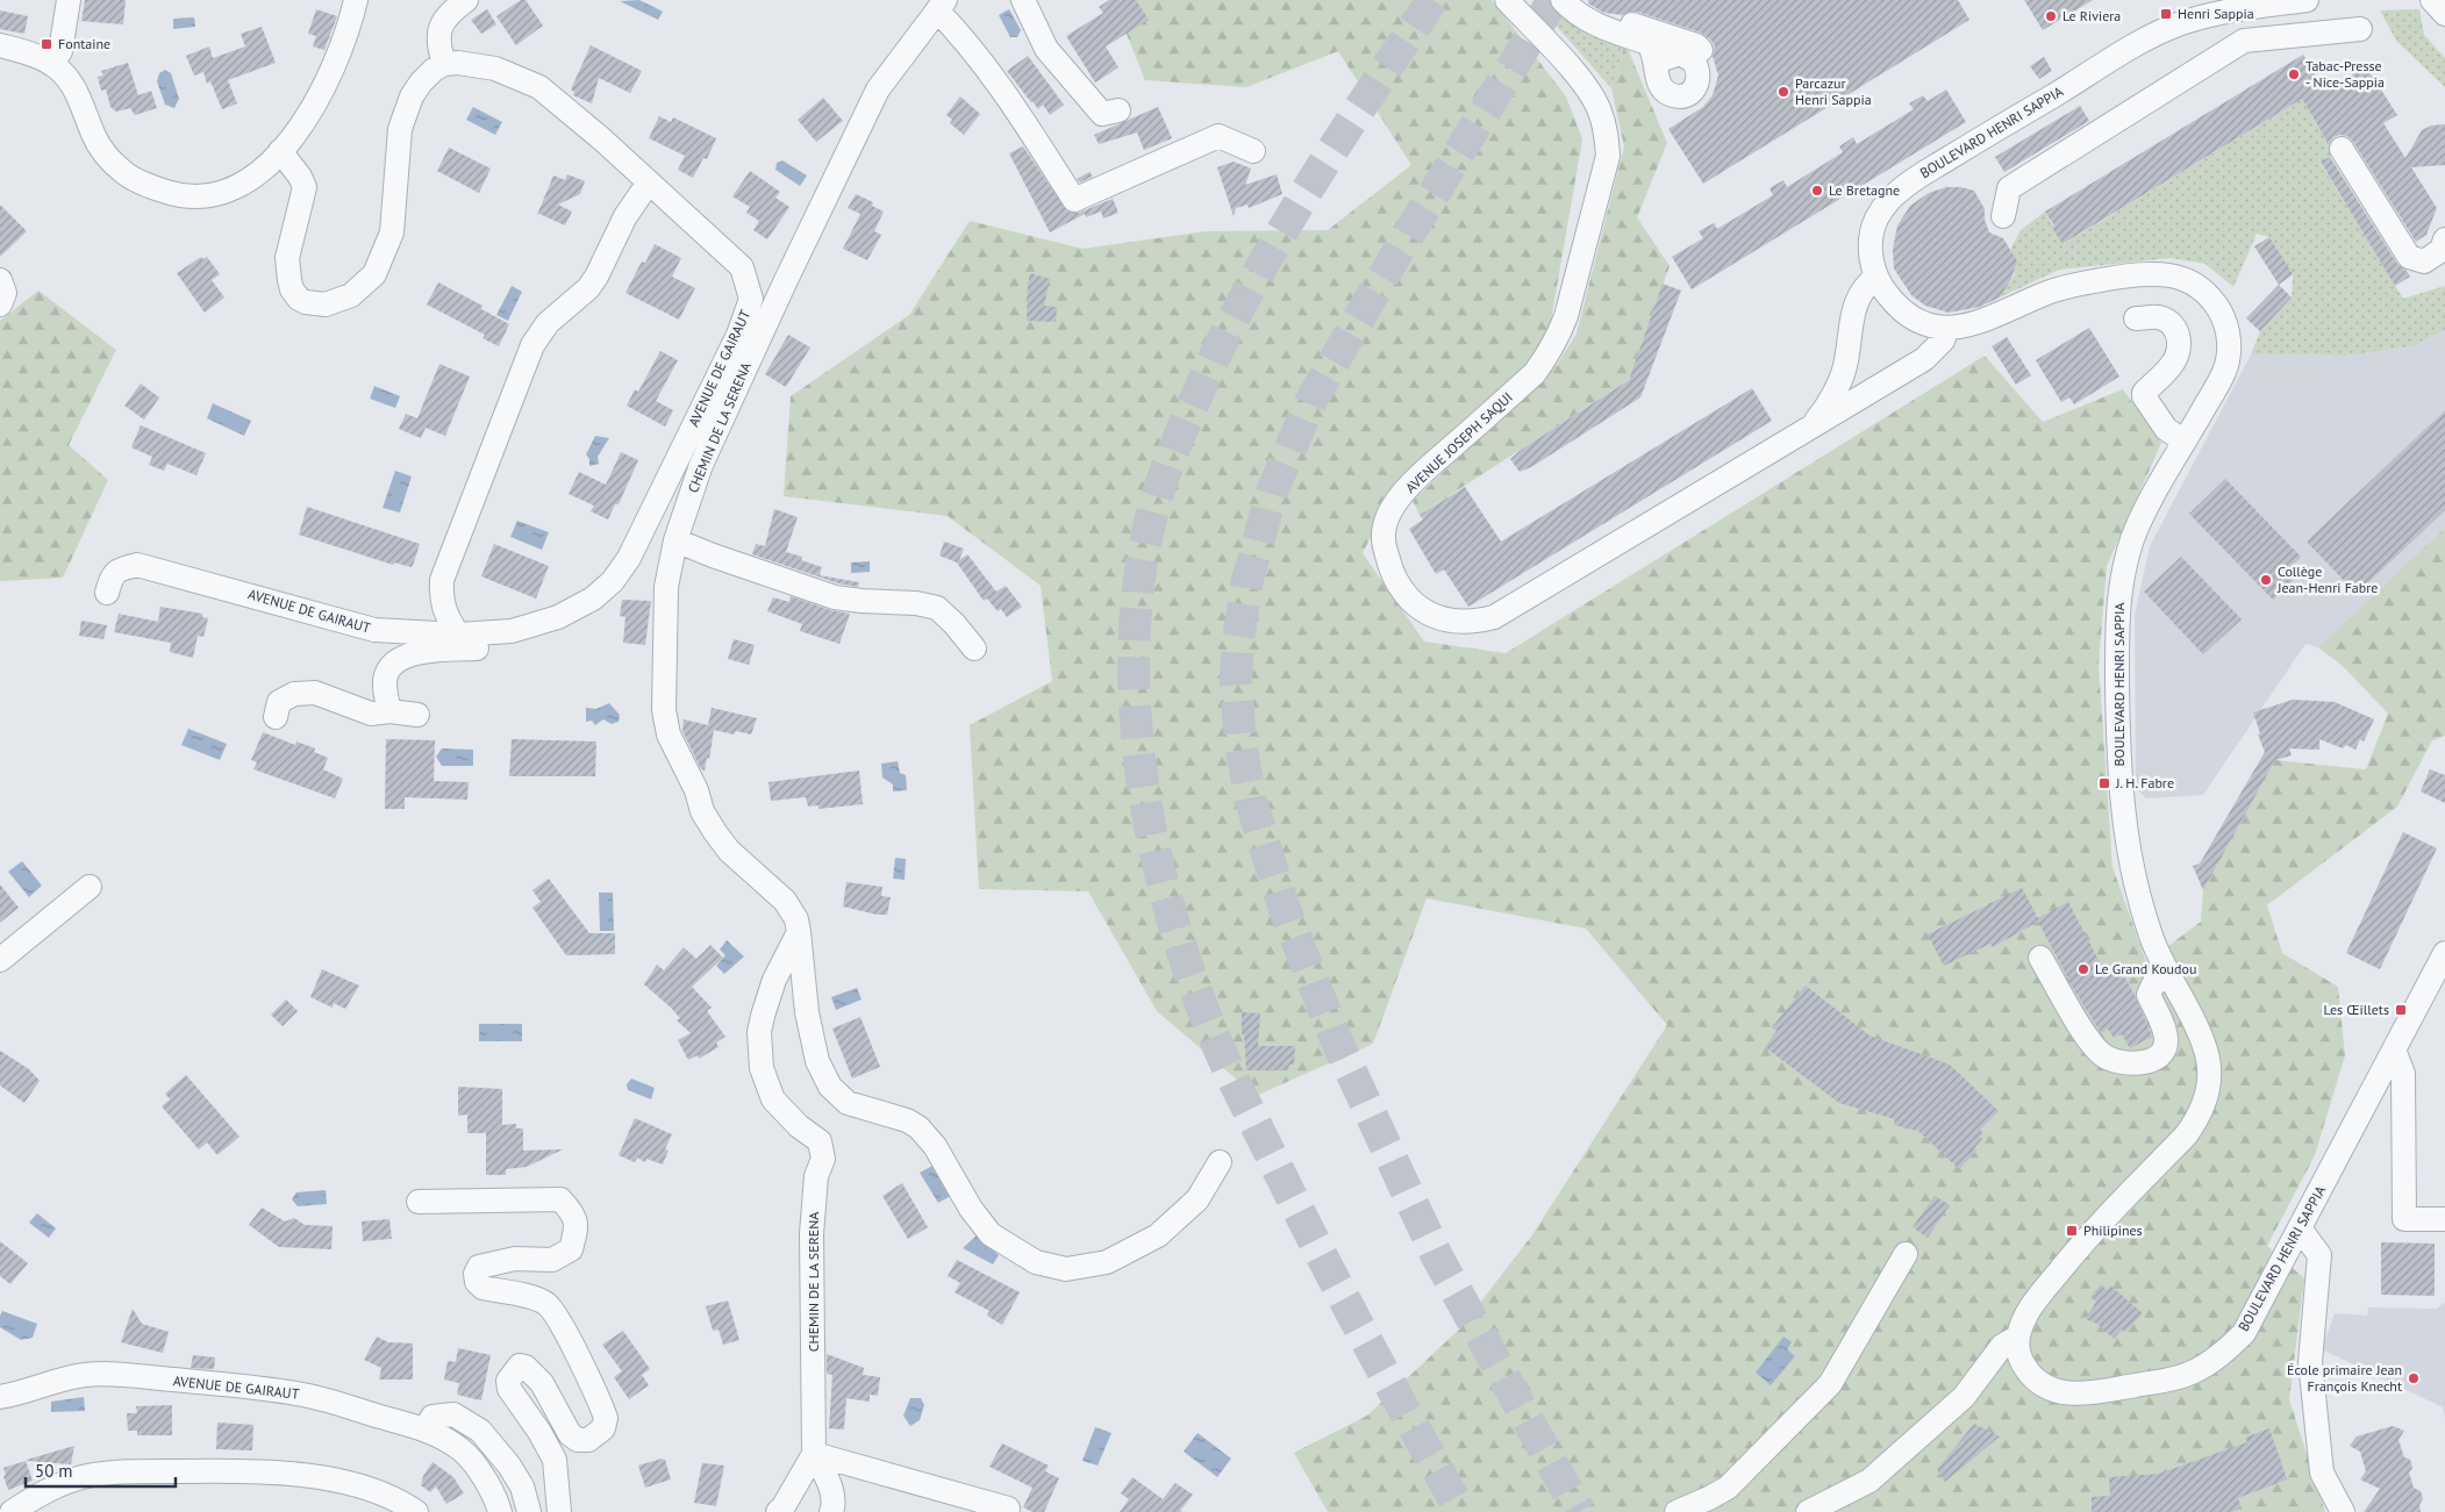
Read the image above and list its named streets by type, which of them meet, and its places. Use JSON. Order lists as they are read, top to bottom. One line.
{"streets":{"street":["BOULEVARD HENRI SAPPIA","AVENUE DE GAIRAUT","CHEMIN DE LA SERENA","AVENUE JOSEPH SAQUI"]},"crossings":[["BOULEVARD HENRI SAPPIA","AVENUE JOSEPH SAQUI"]],"places":{"transit":["Henri Sappia","Fontaine","J. H. Fabre","Les Œillets","Philipines"],"other":["Le Riviera","Tabac-Presse - Nice-Sappia","Parcazur Henri Sappia","Le Bretagne","Collège Jean-Henri Fabre","Le Grand Koudou","École primaire Jean François Knecht"]},"scale_bar":"50 m"}
